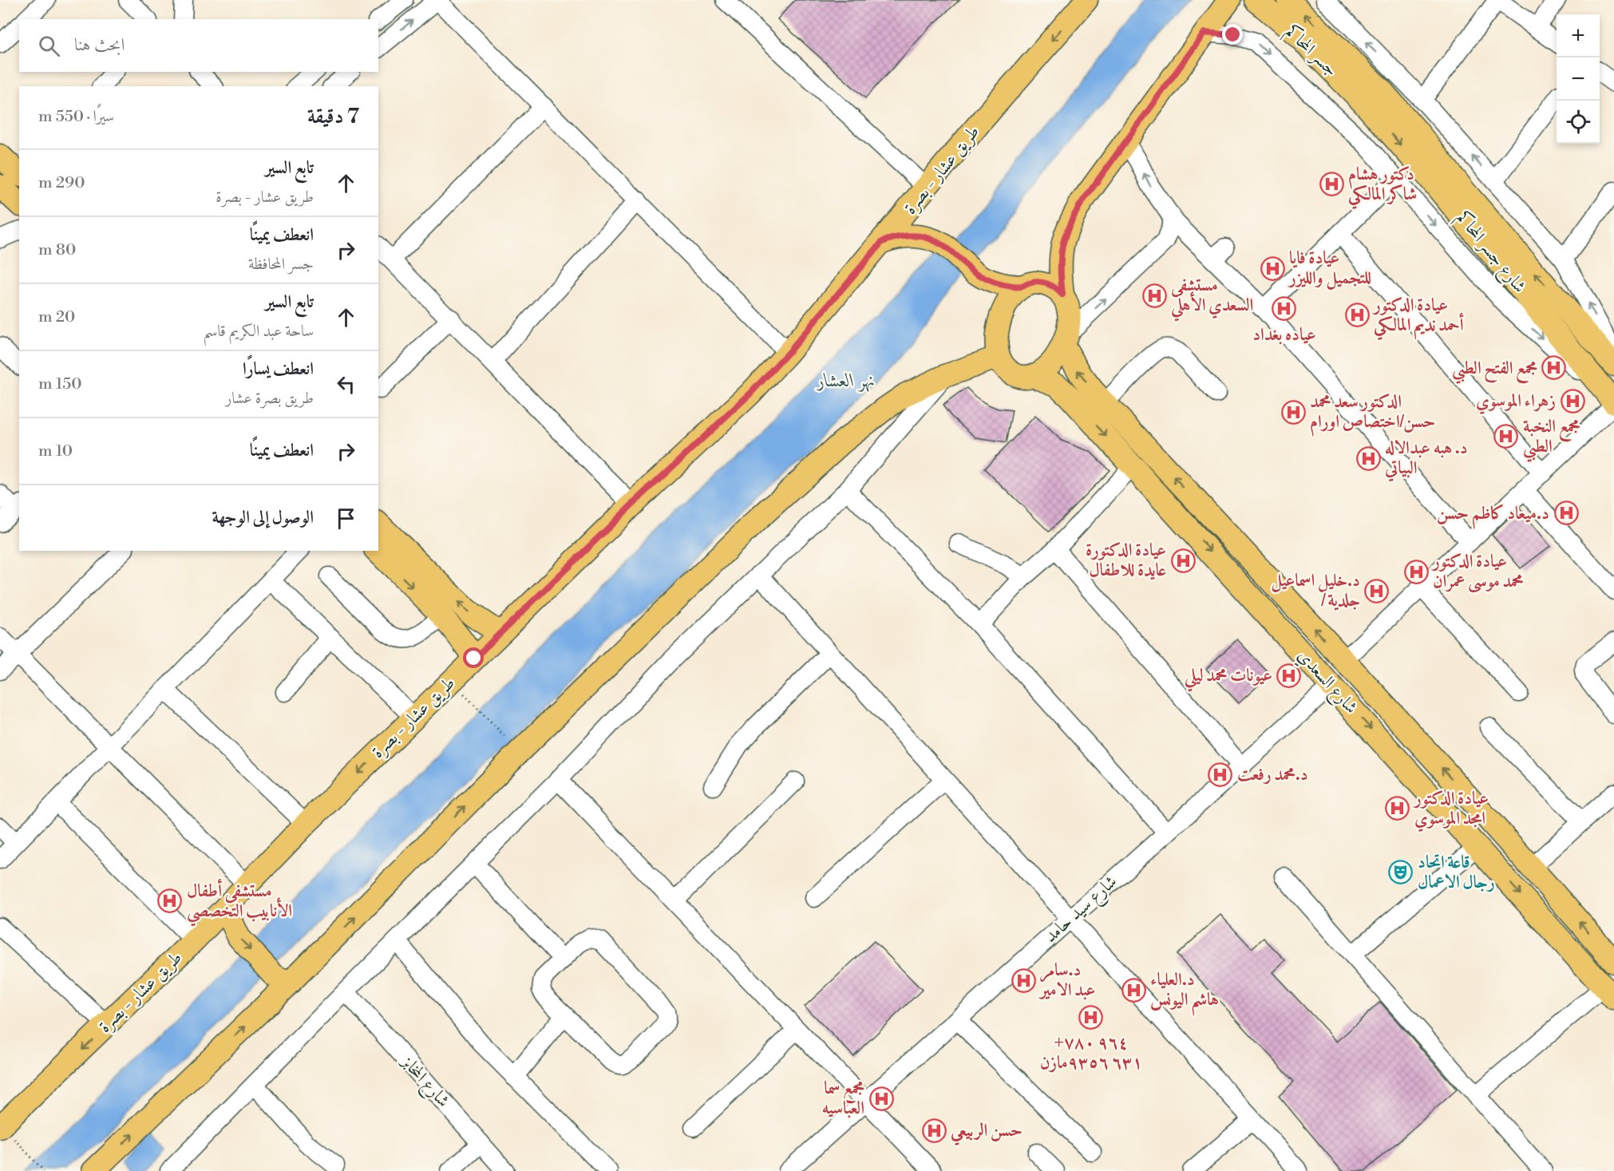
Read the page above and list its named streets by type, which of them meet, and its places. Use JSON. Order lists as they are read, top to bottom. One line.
{"streets":{"main road":["جسر المحاكم","طريق عشار - بصرة","شارع جسر المحاكم","شارع السعدي"],"street":["شارع سيد حامد","شارع المخابز"]},"crossings":[["جسر المحاكم","شارع جسر المحاكم"],["شارع السعدي","شارع سيد حامد"]],"water":["نهر العشار"],"places":{"hospital":["دكتور هشام شاكر المالكي","عيادة فايا للتجميل والليزر","مستشفى السعدي الأهلي","عياده بغداد","عيادة الدكتور أحمد نديم المالكي","مجمع الفتح الطبي","زهراء الموسوي","الدكتور سعد محمد حسن/اختصاص اورام","مجمع النخبة الطبي","د. هبه عبدالاله البياتي","د.ميعاد كاظم حسن","عيادة الدكتورة عايدة للاطفال","عيادة الدكتور محمد موسى عمران","د.خليل اسماعيل / جلدية","عيونات محمد ليلي","د.محمد رفعت","عيادة الدكتور امجد الموسوي","مستشفى أطفال الأنابيب التخصصي","د.سامر عبد الامير","د.العلياء هاشم اليونس","+٩٦٤ ٧٨٠ ٦٣١ ٩٣٥٦مازن","مجمع سما العباسيه","حسن الربيعي"],"theatre":["قاعة اتحاد رجال الاعمال"]},"page":{"map_buttons":["+","−"],"search":"ابحث هنا","heading":["7 دقيقة","سيرًا · 550 m"],"list":[["تابع السير","طريق عشار - بصرة","290 m"],["انعطف يمينًا","جسر المحافظة","80 m"],["تابع السير","ساحة عبد الكريم قاسم","20 m"],["انعطف يسارًا","طريق بصرة عشار","150 m"],["انعطف يمينًا","10 m"],"الوصول إلى الوجهة"]}}
